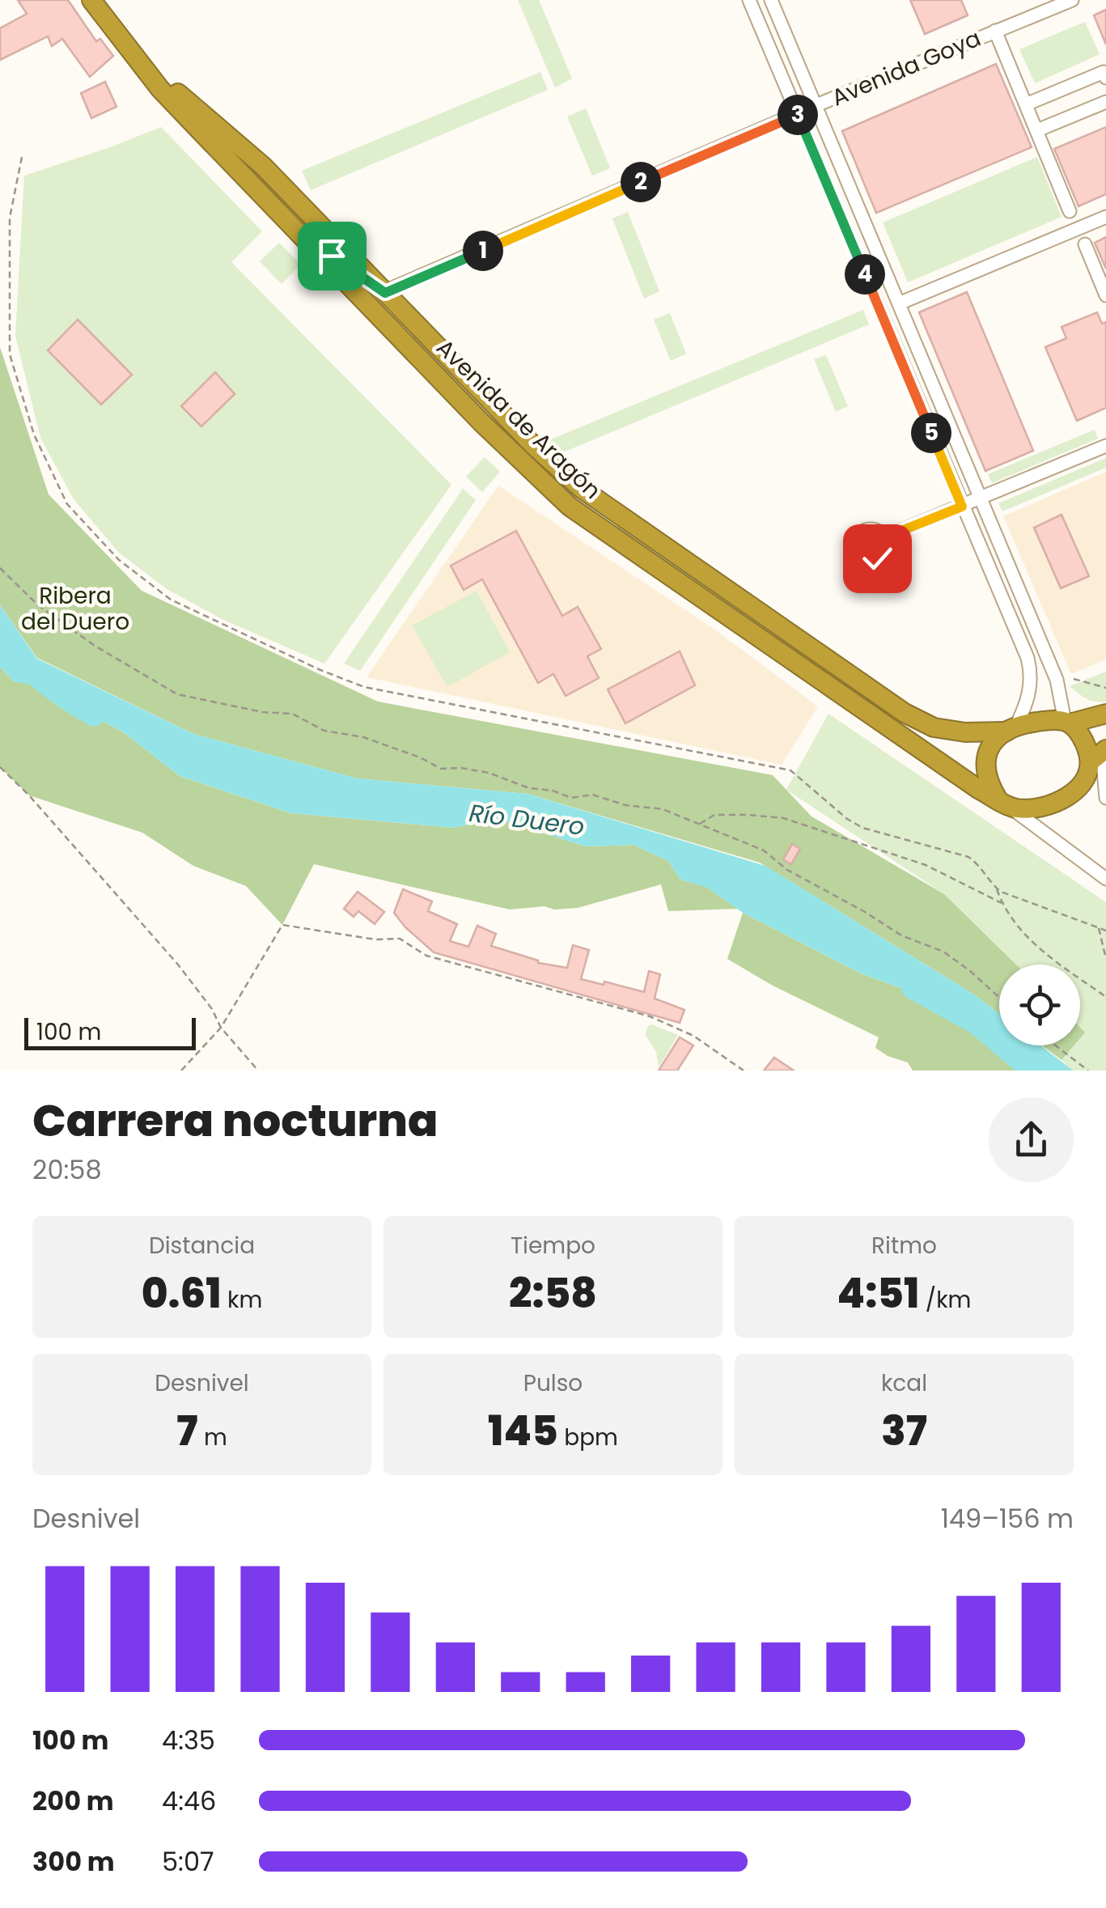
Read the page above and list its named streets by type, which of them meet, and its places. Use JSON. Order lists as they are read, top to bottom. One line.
{"streets":{"highway":["Avenida de Aragón"],"street":["Avenida Goya"]},"crossings":[["Avenida Goya","Avenida de Aragón"]],"water":["Río Duero"],"parks":["Ribera del Duero"],"scale_bar":"100 m","page":{"pins":["3","2","1","4","5"],"scale":"100 m","heading":["Carrera nocturna","20:58"],"stats":[["Distancia","0.61 km"],["Tiempo","2:58"],["Ritmo","4:51 /km"],["Desnivel","7 m"],["Pulso","145 bpm"],["kcal","37"]],"chart":["Desnivel","149–156 m"],"list":[{"name":"100 m","note":"4:35"},{"name":"200 m","note":"4:46"},{"name":"300 m","note":"5:07"}]}}
